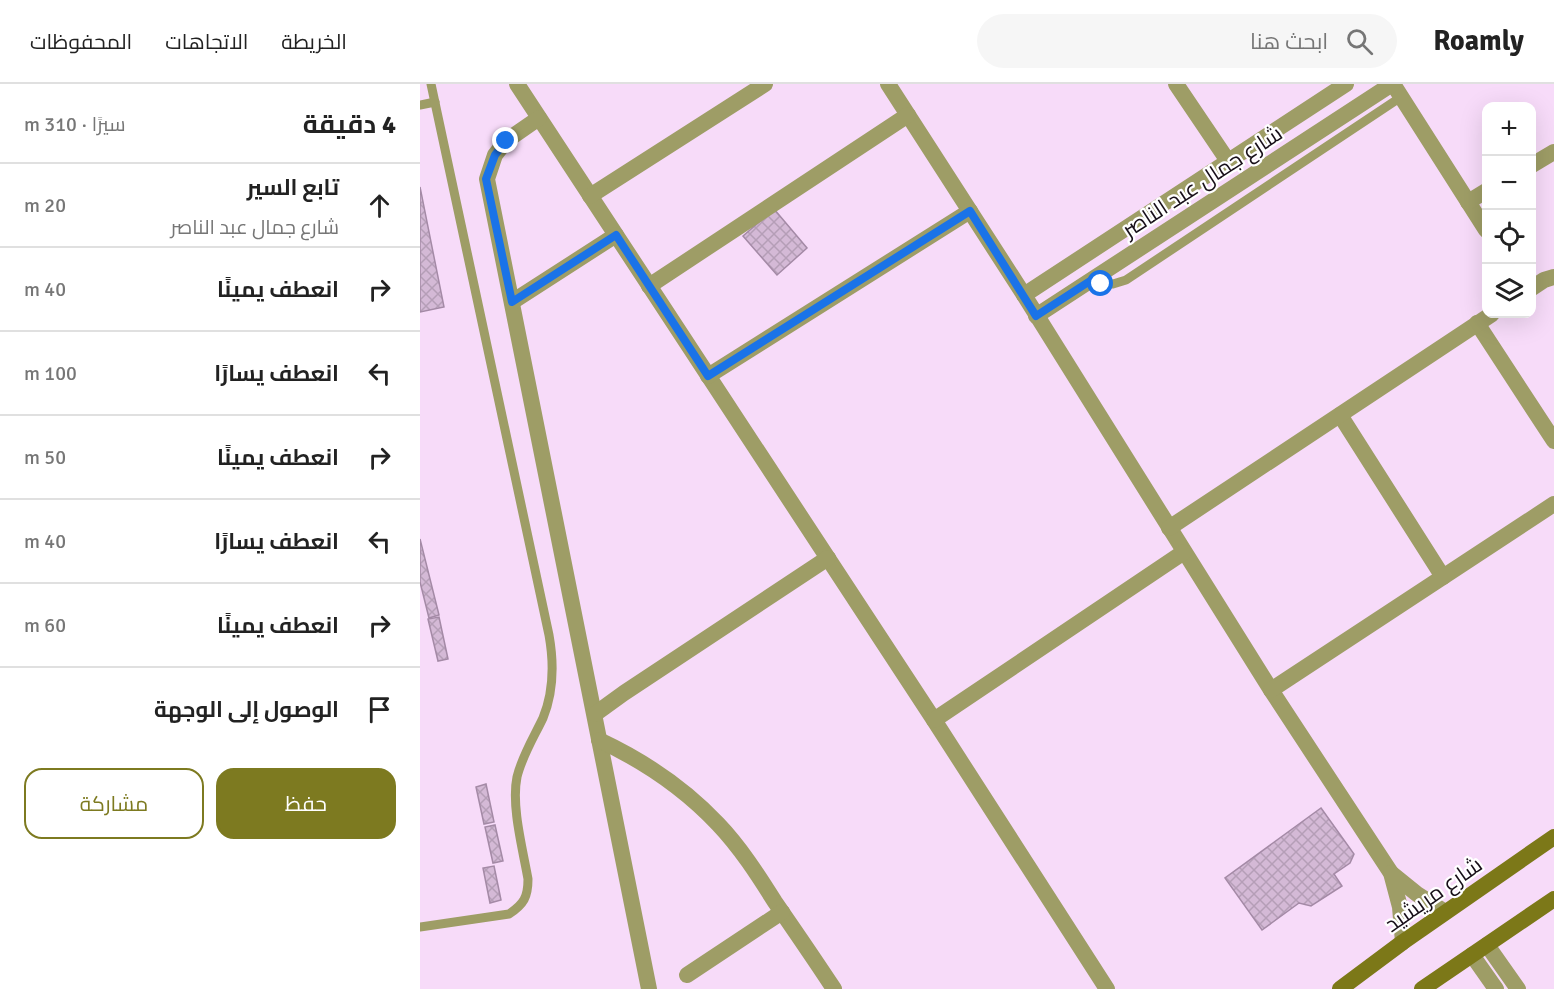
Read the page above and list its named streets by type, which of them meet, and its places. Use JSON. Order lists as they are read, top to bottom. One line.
{"streets":{"main road":["شارع مريشيد"],"street":["شارع جمال عبد الناصر"]},"page":{"header":"Roamly","search":"ابحث هنا","nav":["الخريطة","الاتجاهات","المحفوظات"],"heading":["4 دقيقة","سيرًا · 310 m"],"map_buttons":["+","−"],"list":[["تابع السير","شارع جمال عبد الناصر","20 m"],["انعطف يمينًا","40 m"],["انعطف يسارًا","100 m"],["انعطف يمينًا","50 m"],["انعطف يسارًا","40 m"],["انعطف يمينًا","60 m"],"الوصول إلى الوجهة"],"buttons":["حفظ","مشاركة"]}}
